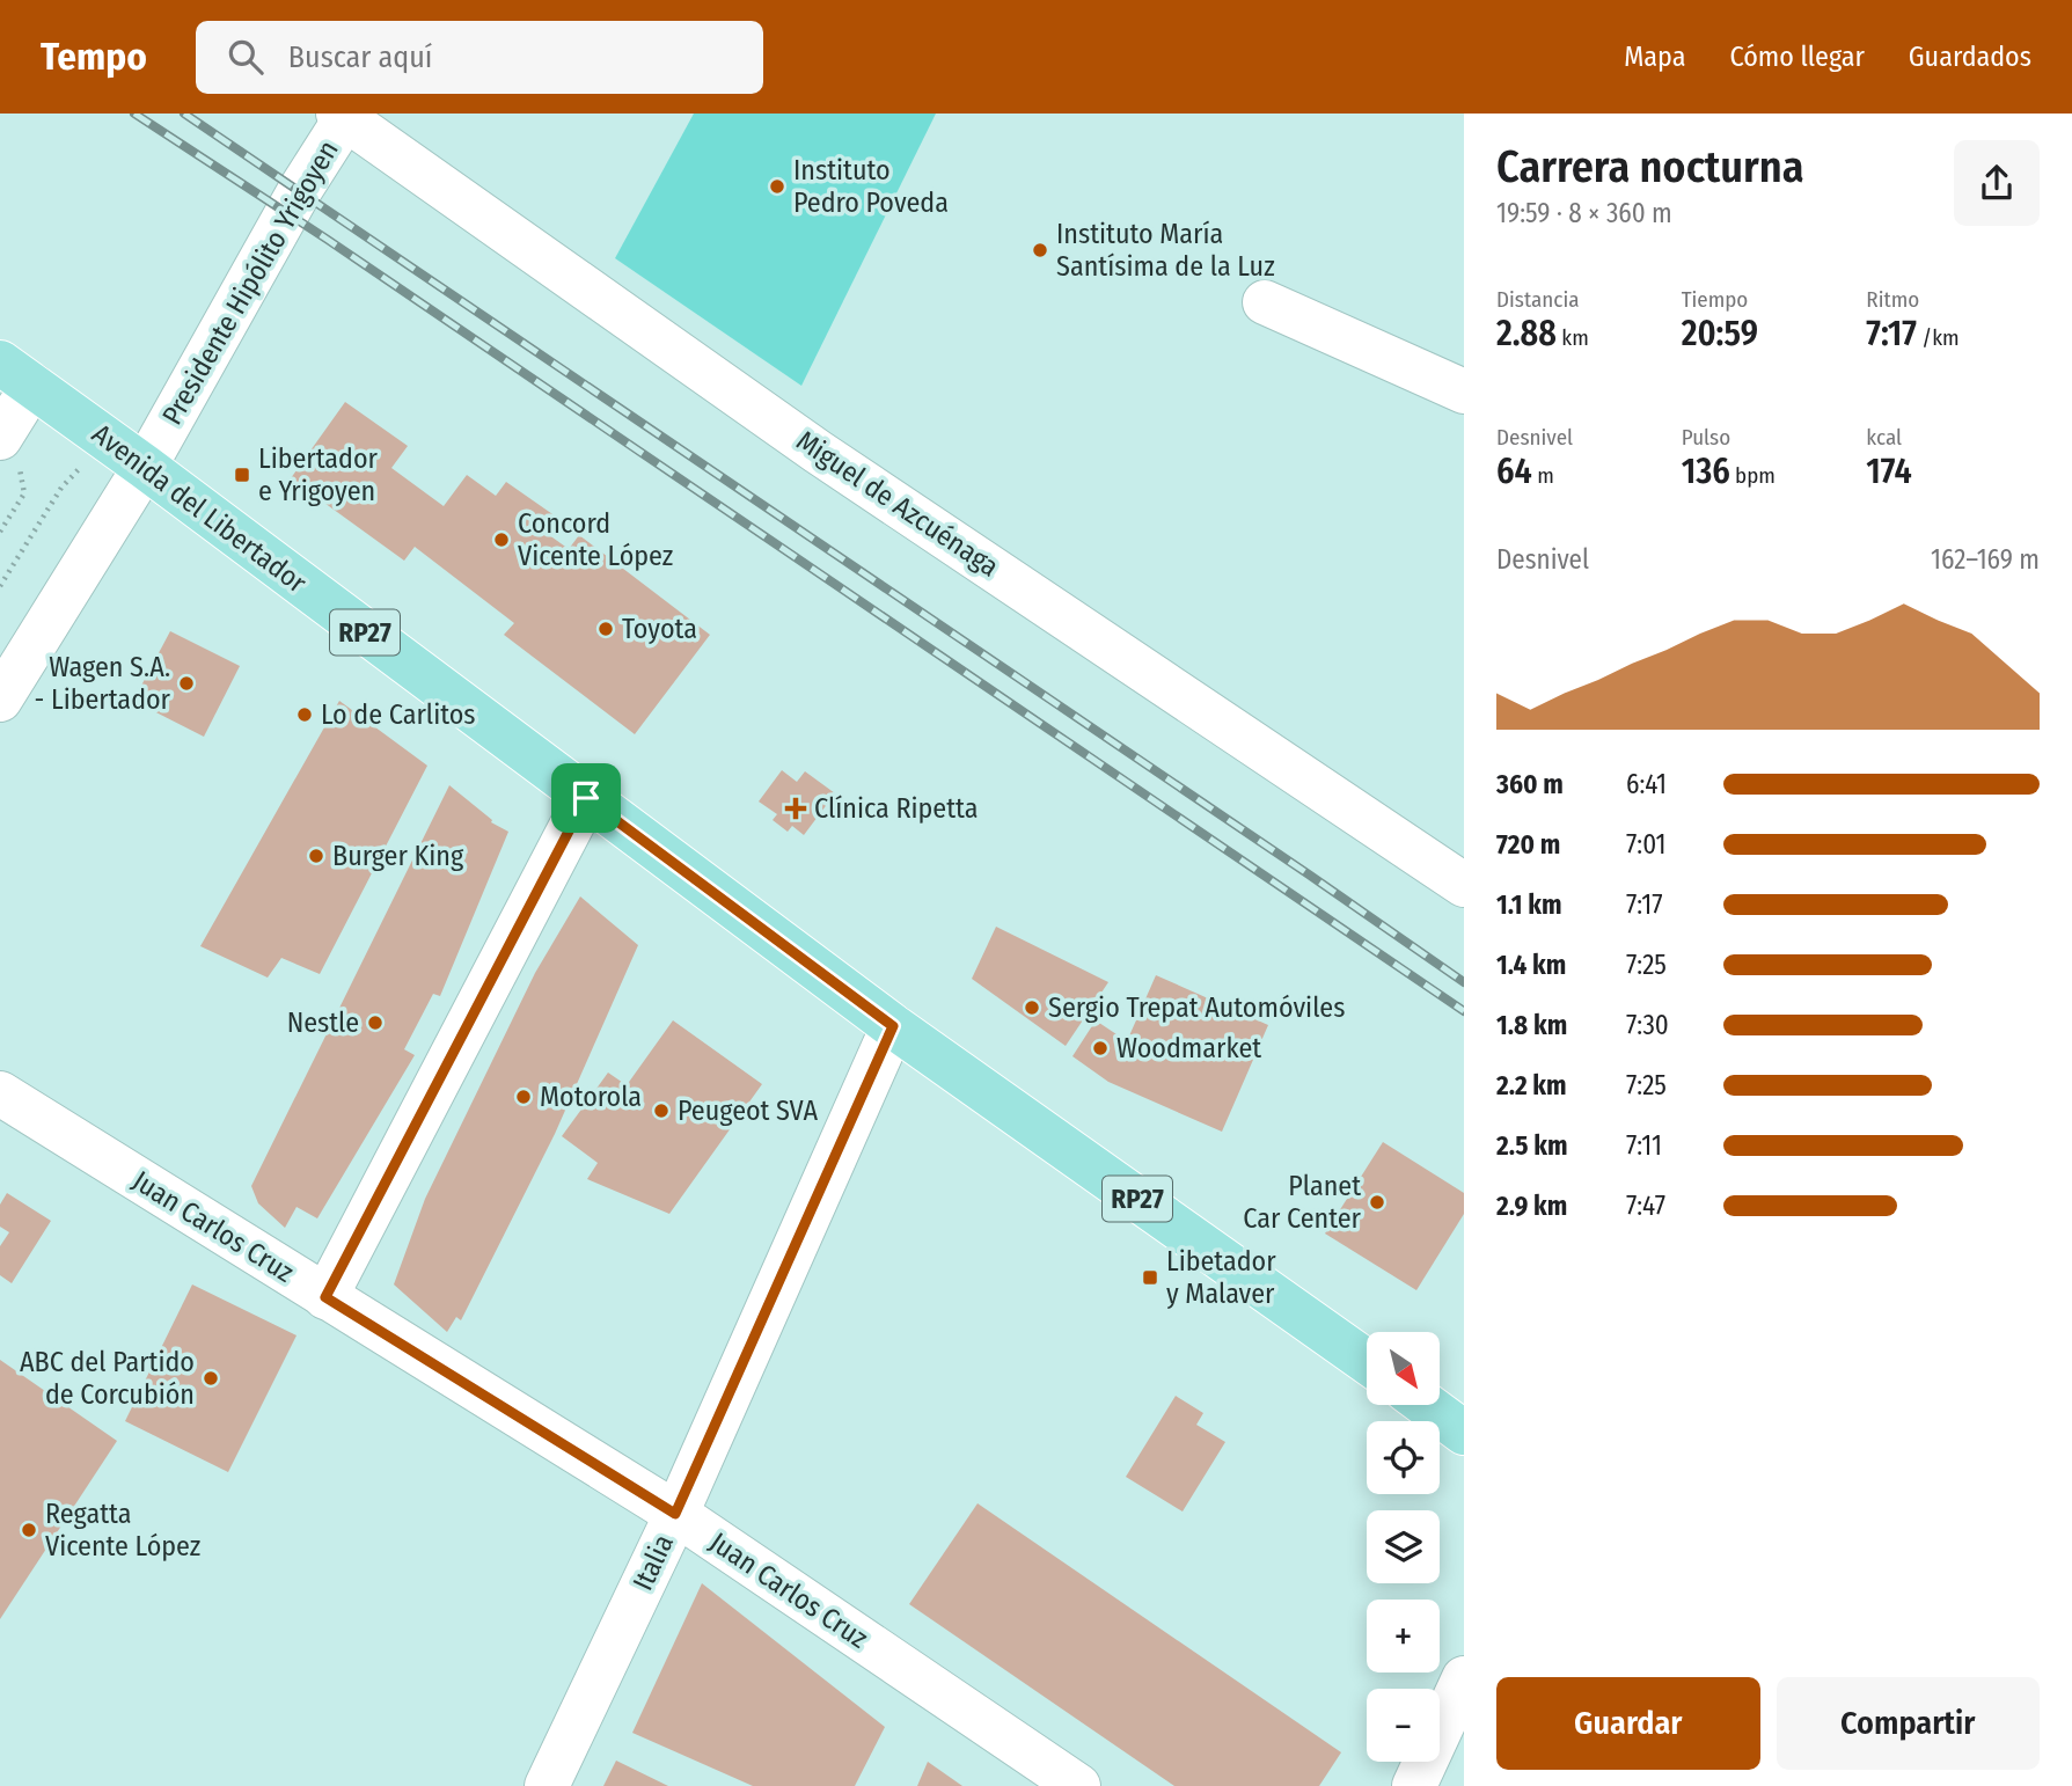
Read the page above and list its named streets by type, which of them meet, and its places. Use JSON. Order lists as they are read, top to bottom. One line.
{"streets":{"main road":["Avenida del Libertador","RP27"],"street":["Presidente Hipólito Yrigoyen","Miguel de Azcuénaga","Juan Carlos Cruz","Italia"]},"crossings":[["Presidente Hipólito Yrigoyen","Miguel de Azcuénaga"],["Presidente Hipólito Yrigoyen","Avenida del Libertador"],["Avenida del Libertador","Italia"],["Juan Carlos Cruz","Italia"]],"places":{"other":["Instituto Pedro Poveda","Instituto María Santísima de la Luz","Concord Vicente López","Toyota","Wagen S.A. - Libertador","Lo de Carlitos","Burger King","Sergio Trepat Automóviles","Nestle","Woodmarket","Motorola","Peugeot SVA","Planet Car Center","ABC del Partido de Corcubión","Regatta Vicente López"],"transit":["Libertador e Yrigoyen","Libetador y Malaver"],"health":["Clínica Ripetta"]},"north":"bottom right","page":{"header":"Tempo","search":"Buscar aquí","nav":["Mapa","Cómo llegar","Guardados"],"heading":["Carrera nocturna","19:59 · 8 × 360 m"],"stats":[["Distancia","2.88 km"],["Tiempo","20:59"],["Ritmo","7:17 /km"],["Desnivel","64 m"],["Pulso","136 bpm"],["kcal","174"]],"chart":["Desnivel","162–169 m"],"list":[{"name":"360 m","note":"6:41"},{"name":"720 m","note":"7:01"},{"name":"1.1 km","note":"7:17"},{"name":"1.4 km","note":"7:25"},{"name":"1.8 km","note":"7:30"},{"name":"2.2 km","note":"7:25"},{"name":"2.5 km","note":"7:11"},{"name":"2.9 km","note":"7:47"}],"map_buttons":["+","−"],"buttons":["Guardar","Compartir"]}}
